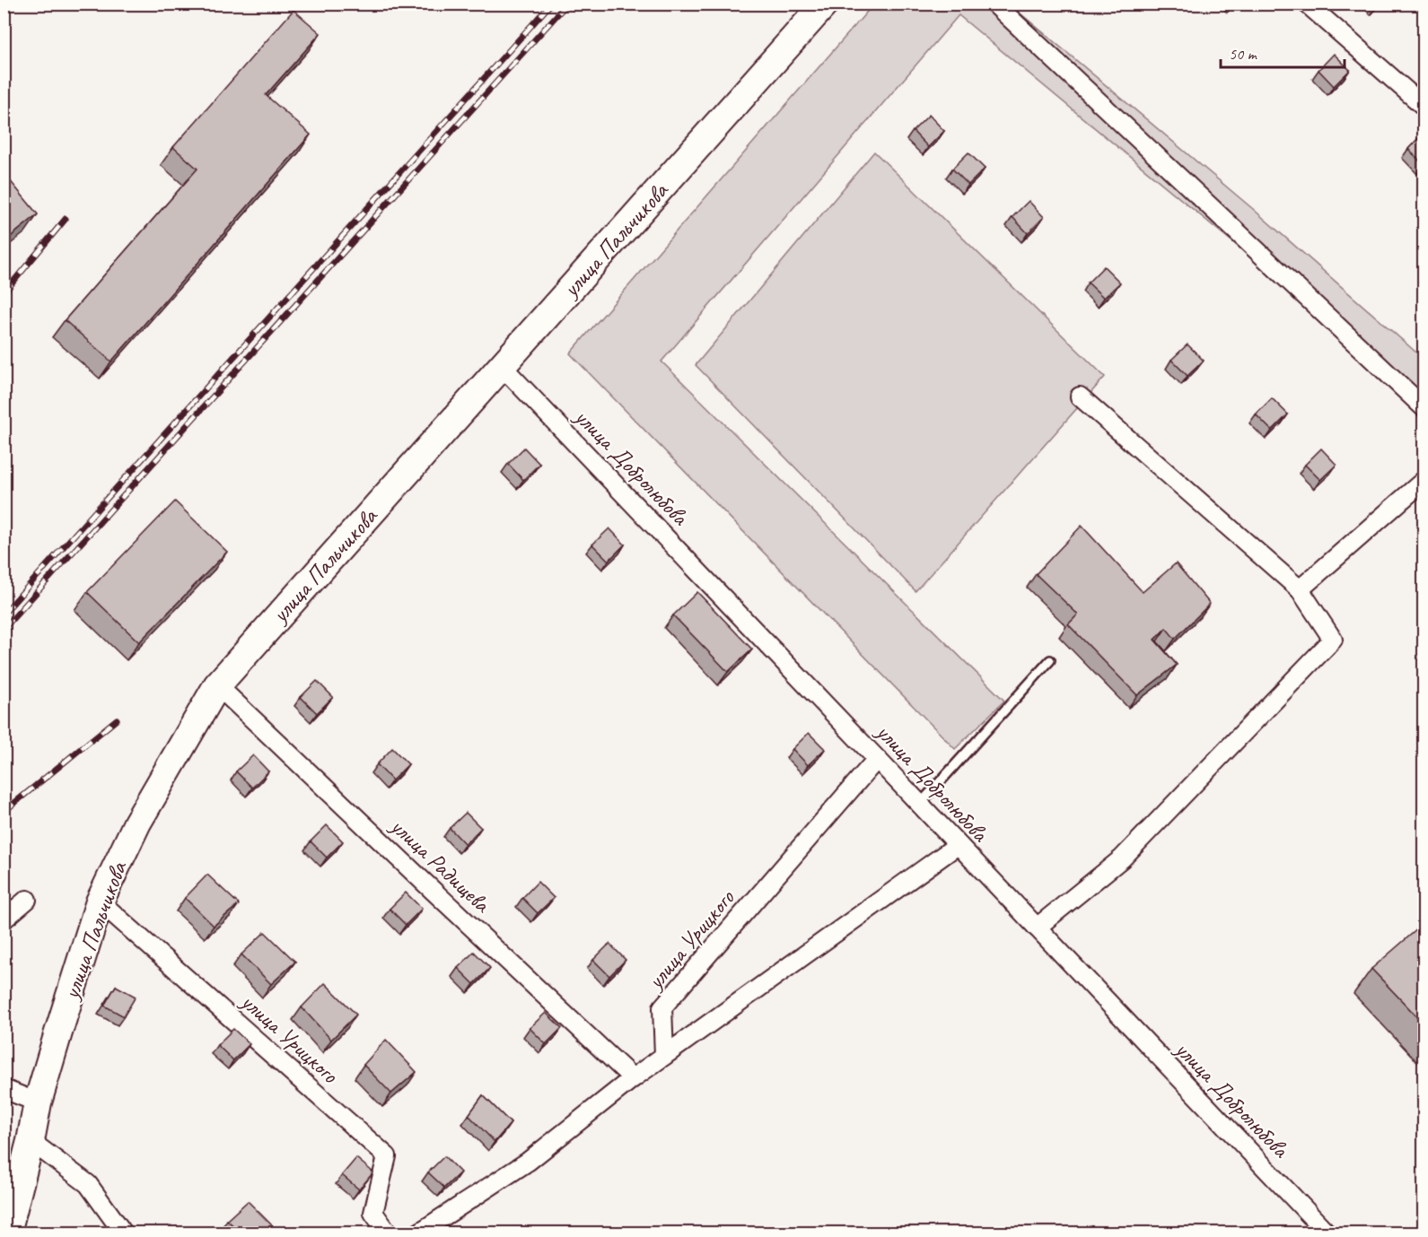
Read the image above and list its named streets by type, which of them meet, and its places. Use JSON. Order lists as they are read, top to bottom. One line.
{"streets":{"main road":["улица Пальчикова"],"street":["улица Добролюбова","улица Радищева","улица Урицкого"]},"crossings":[["улица Пальчикова","улица Добролюбова"],["улица Пальчикова","улица Радищева"],["улица Пальчикова","улица Урицкого"],["улица Добролюбова","улица Урицкого"]],"scale_bar":"50 m"}
